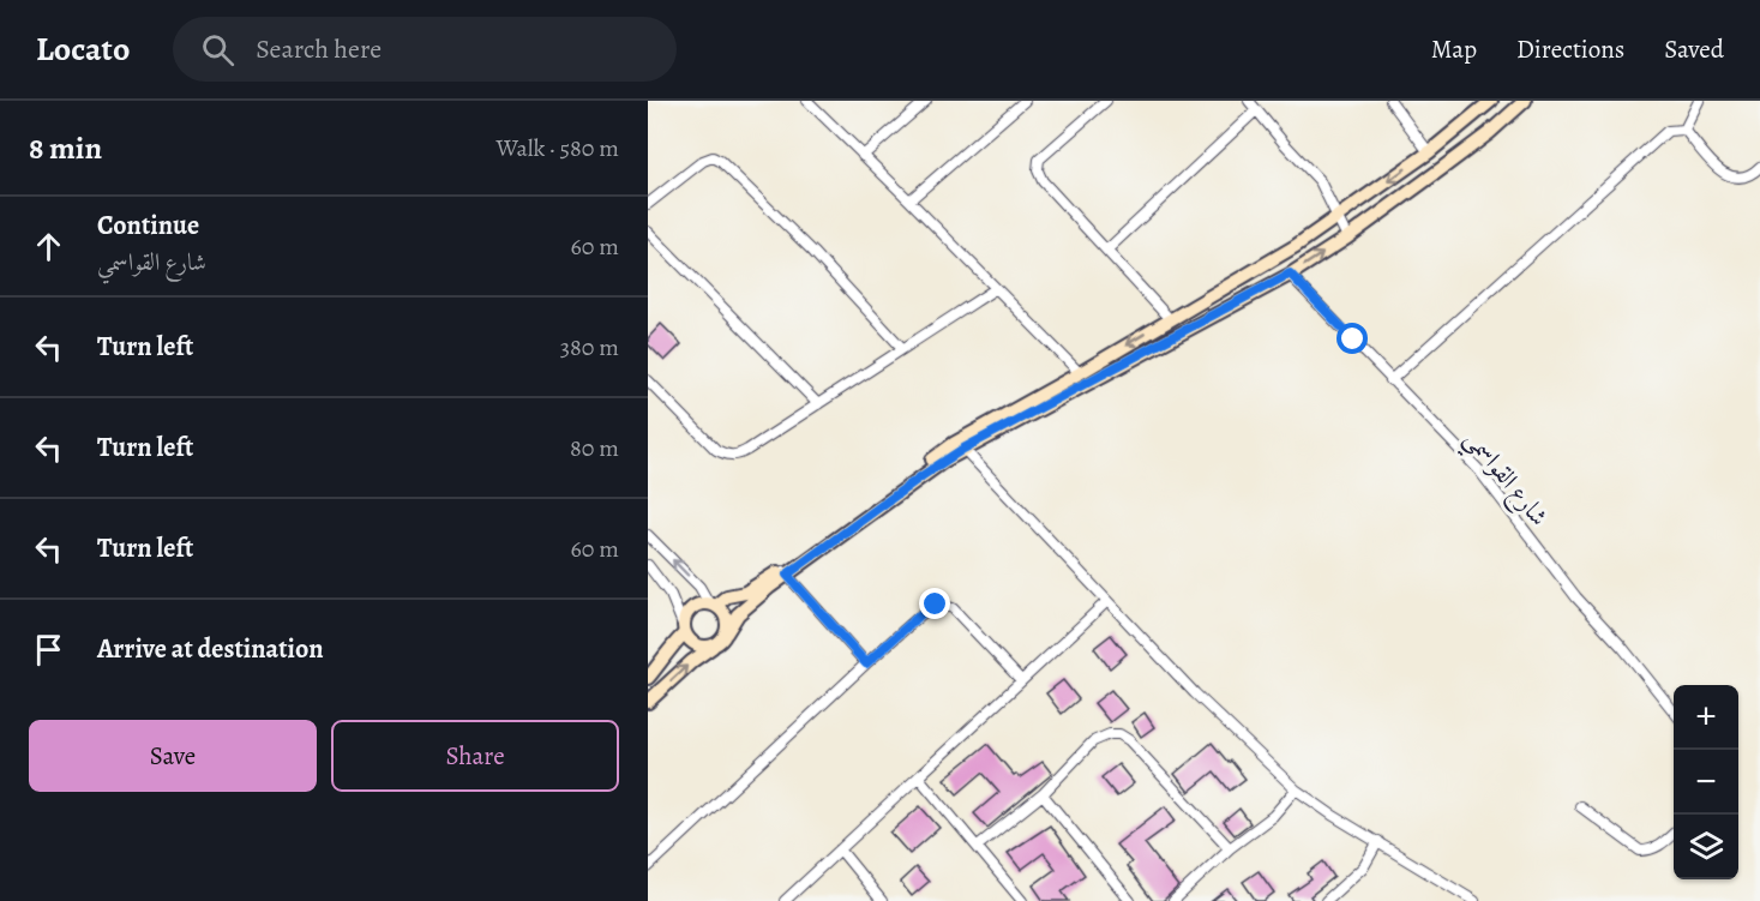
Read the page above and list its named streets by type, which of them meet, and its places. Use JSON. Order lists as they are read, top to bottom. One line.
{"streets":{"street":["شارع القواسمي"]},"page":{"header":"Locato","search":"Search here","nav":["Map","Directions","Saved"],"heading":["8 min","Walk · 580 m"],"list":[["Continue","شارع القواسمي","60 m"],["Turn left","380 m"],["Turn left","80 m"],["Turn left","60 m"],"Arrive at destination"],"map_buttons":["+","−"],"buttons":["Save","Share"]}}
